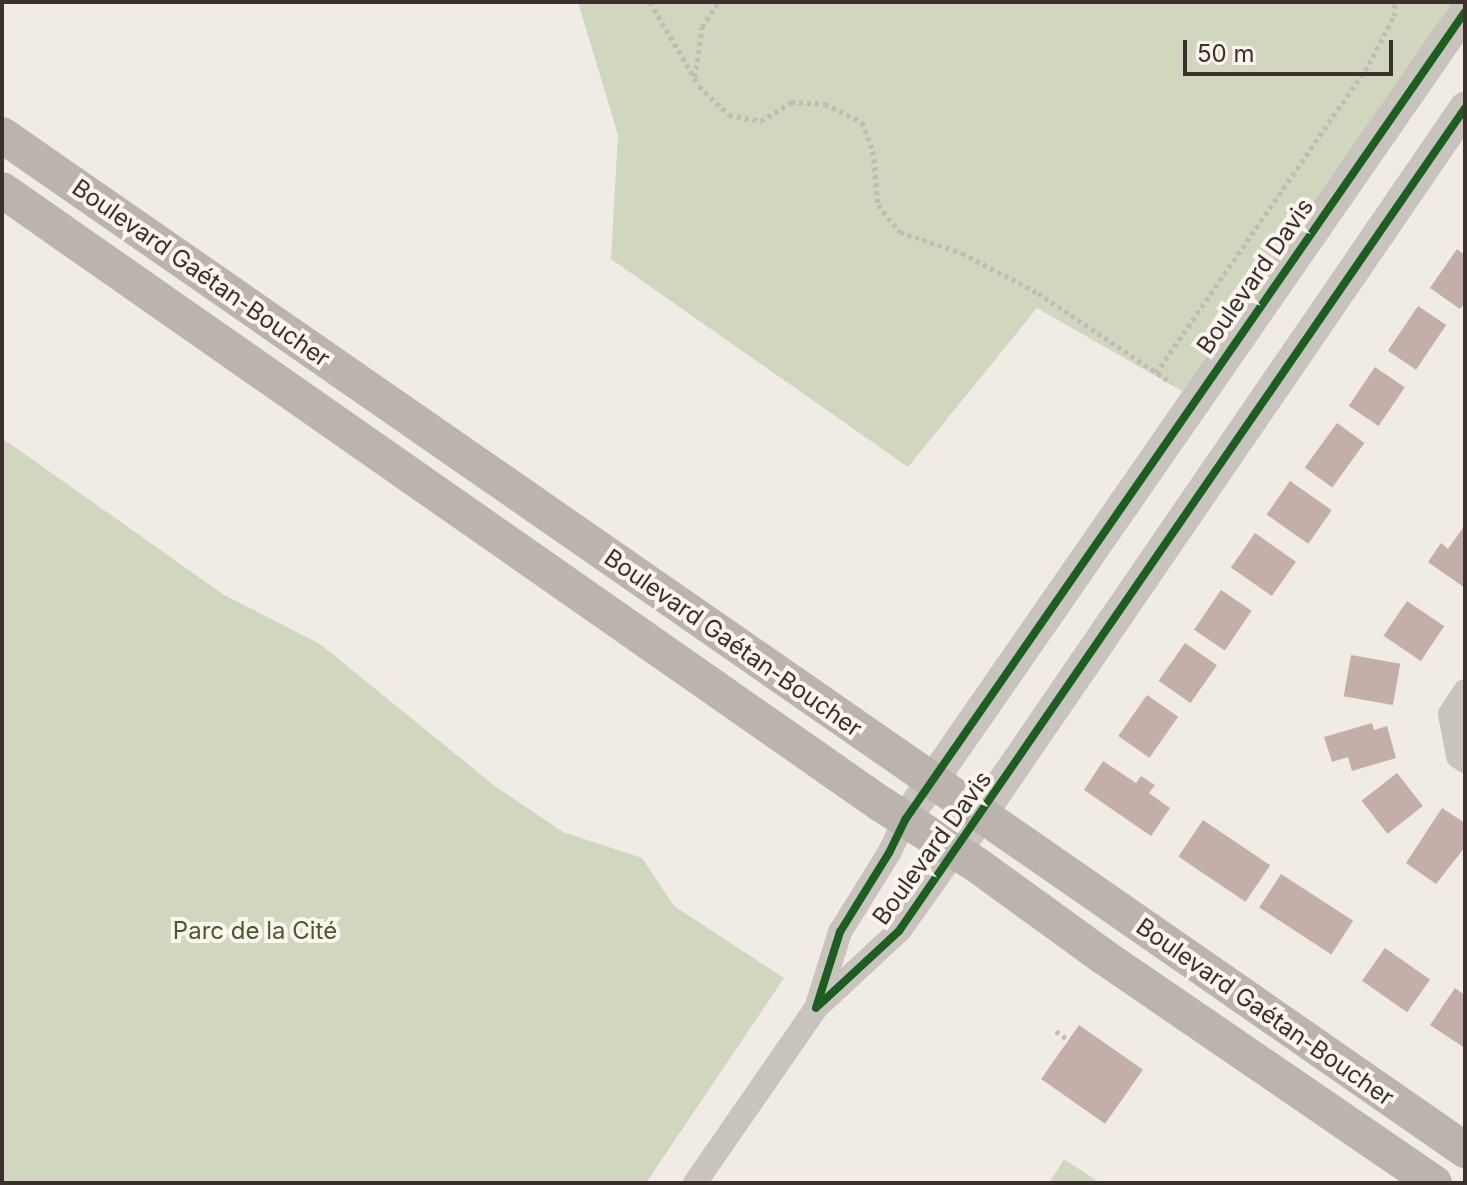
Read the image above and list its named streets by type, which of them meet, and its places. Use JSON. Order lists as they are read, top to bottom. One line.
{"streets":{"main road":["Boulevard Gaétan-Boucher"],"street":["Boulevard Davis"]},"crossings":[["Boulevard Gaétan-Boucher","Boulevard Davis"]],"parks":["Parc de la Cité"],"scale_bar":"50 m"}
